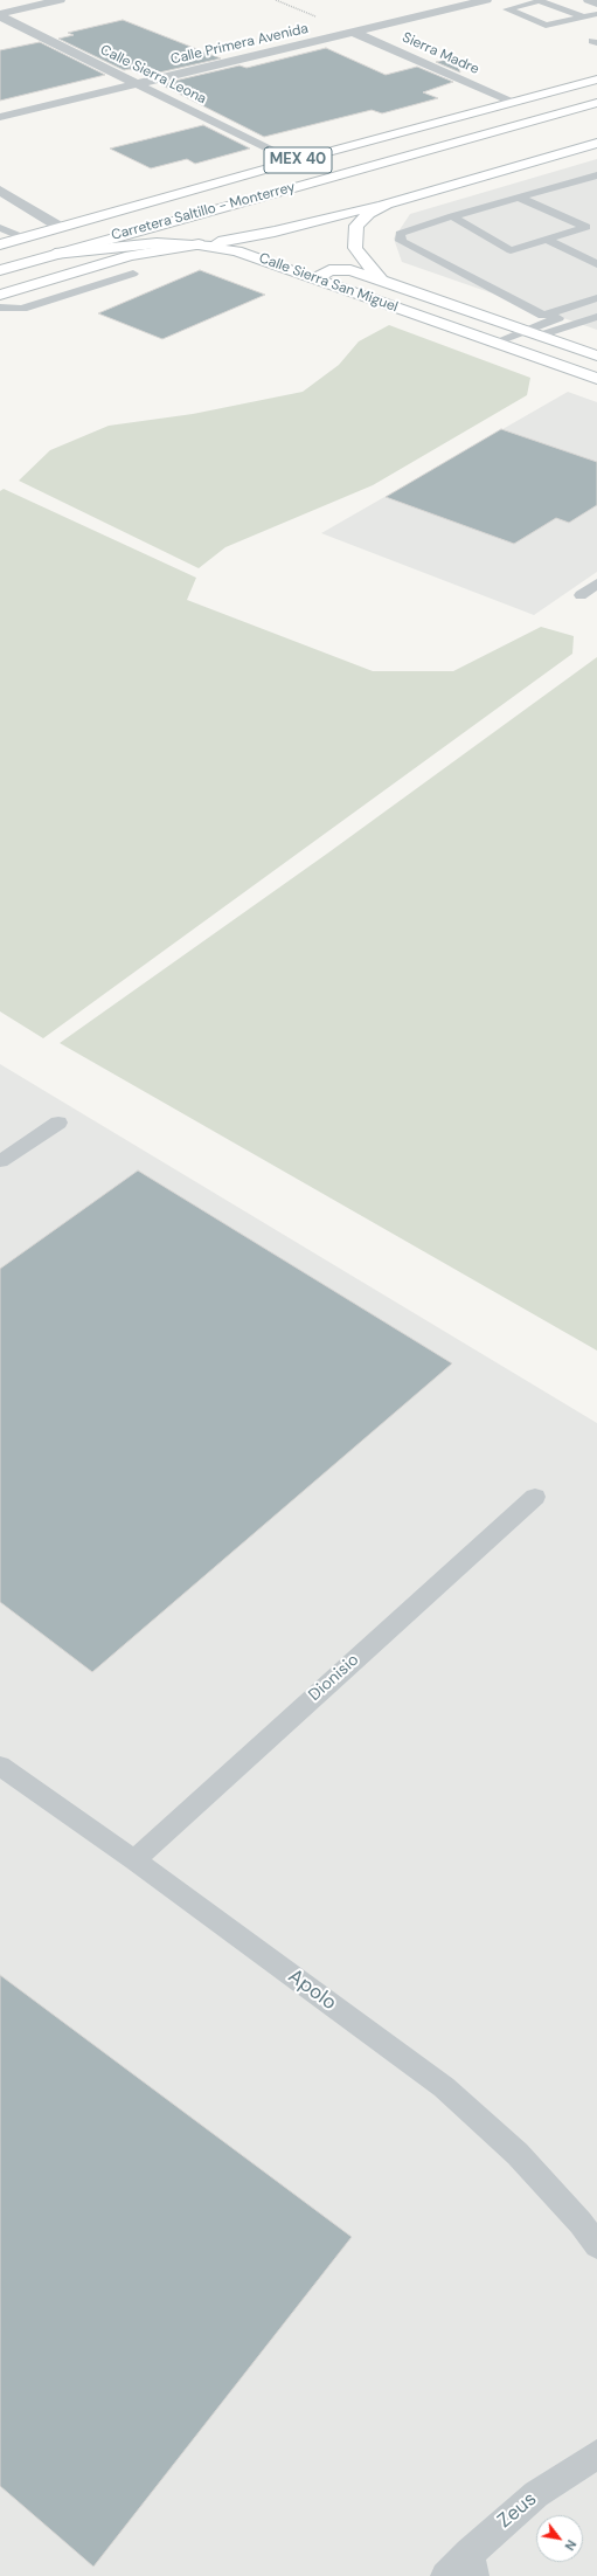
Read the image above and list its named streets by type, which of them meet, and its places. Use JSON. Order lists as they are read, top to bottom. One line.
{"streets":{"main road":["MEX 40","Carretera Saltillo - Monterrey","Calle Sierra San Miguel"],"street":["Calle Primera Avenida","Sierra Madre","Calle Sierra Leona"],"lane":["Dionisio","Apolo","Zeus"]},"crossings":[["Calle Primera Avenida","Sierra Madre"],["Calle Primera Avenida","Calle Sierra Leona"],["Sierra Madre","Carretera Saltillo - Monterrey"],["Calle Sierra Leona","Carretera Saltillo - Monterrey"],["Carretera Saltillo - Monterrey","Calle Sierra San Miguel"],["Dionisio","Apolo"]],"north":"bottom right"}
